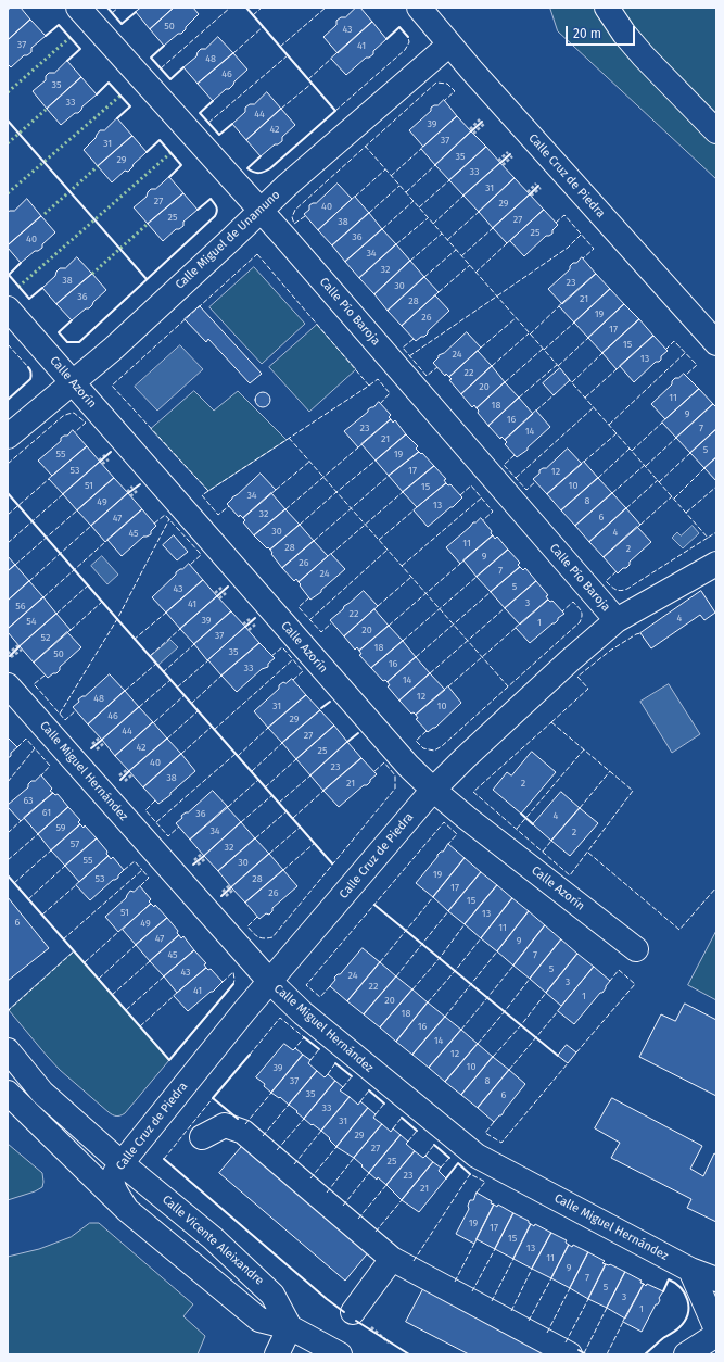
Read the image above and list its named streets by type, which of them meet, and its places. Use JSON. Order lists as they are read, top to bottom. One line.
{"streets":{"street":["Calle Cruz de Piedra","Calle Miguel de Unamuno","Calle Pío Baroja","Calle Azorín","Calle Miguel Hernández","Calle Vicente Aleixandre"]},"crossings":[["Calle Cruz de Piedra","Calle Miguel de Unamuno"],["Calle Cruz de Piedra","Calle Pío Baroja"],["Calle Cruz de Piedra","Calle Azorín"],["Calle Cruz de Piedra","Calle Miguel Hernández"],["Calle Cruz de Piedra","Calle Vicente Aleixandre"],["Calle Miguel de Unamuno","Calle Pío Baroja"],["Calle Miguel de Unamuno","Calle Azorín"]],"house_numbers":["50","43","37","41","48","46","35","33","44","39","42","37","31","35","29","33","31","27","29","40","25","27","38","25","36","40","34","32","38","23","30","36","21","28","19","26","17","15","24","13","22","20","11","18","9","16","23","7","14","21","5","55","19","53","17","12","51","10","15","34","8","49","13","32","6","47","30","4","45","11","28","2","9","26","7","24","5","43","3","41","56","22","4","39","54","1","20","37","52","18","35","50","16","33","14","12","48","31","10","46","29","44","27","42","25","40","23","38","21","2","63","61","36","4","59","34","2","57","32","55","30","19","53","28","17","26","15","51","13","6","49","11","47","9","45","7","5","43","24","3","22","41","1","20","18","16","14","12","10","39","37","8","35","6","33","31","29","27","25","23","21","19","17","15","13","11","9","7","5","3","1"],"scale_bar":"20 m"}
